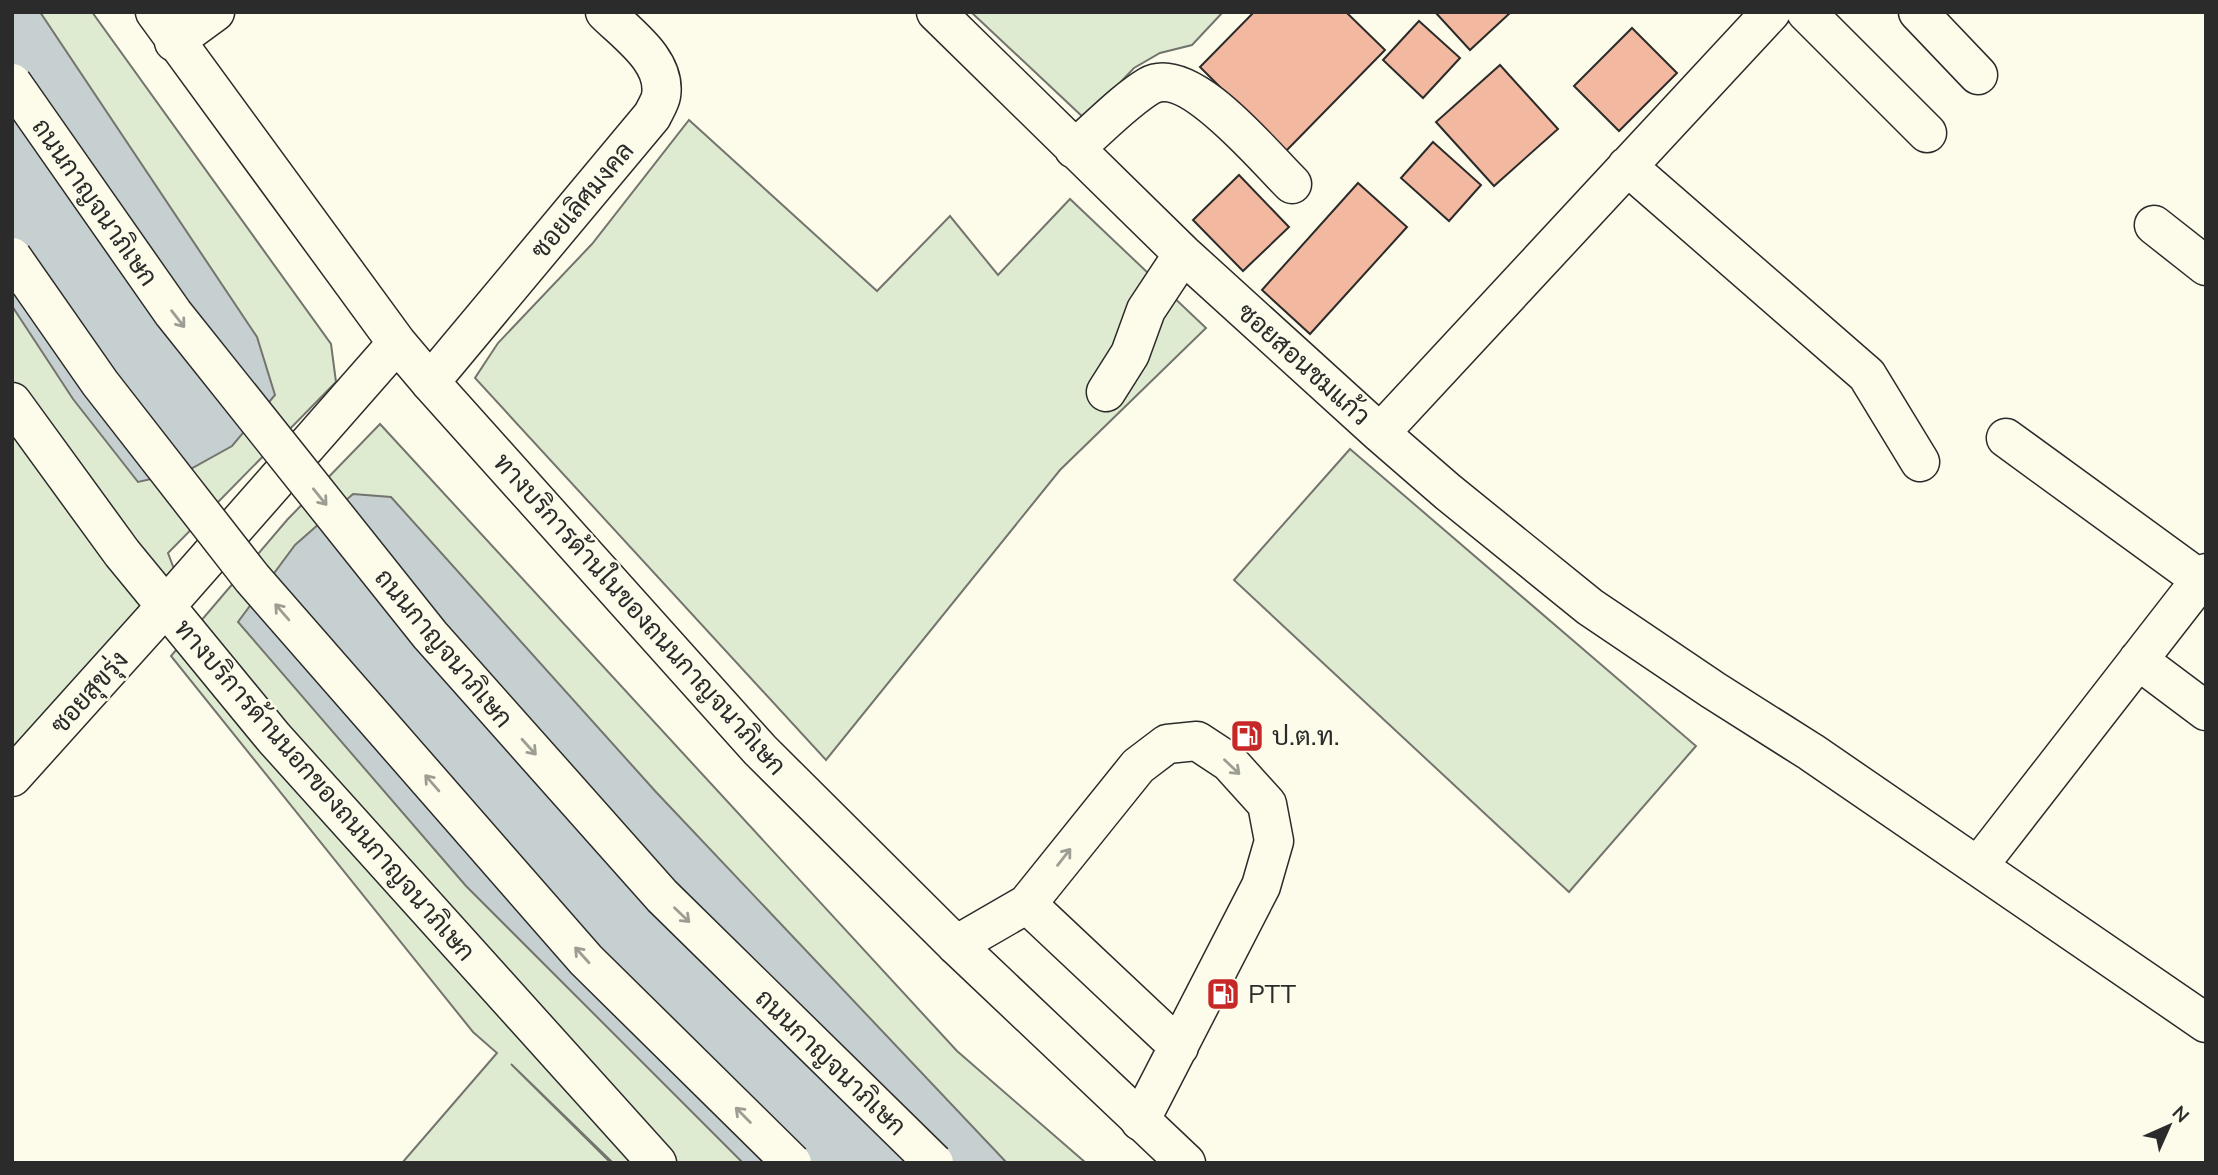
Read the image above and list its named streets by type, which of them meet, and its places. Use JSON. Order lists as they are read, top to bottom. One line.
{"streets":{"main road":["ซอยเลิศมงคล","ถนนกาญจนาภิเษก","ซอยสอนชมแก้ว","ทางบริการด้านในของถนนกาญจนาภิเษก","ซอยสุขรุ่ง","ทางบริการด้านนอกของถนนกาญจนาภิเษก"]},"crossings":[["ซอยเลิศมงคล","ทางบริการด้านในของถนนกาญจนาภิเษก"],["ทางบริการด้านในของถนนกาญจนาภิเษก","ซอยสุขรุ่ง"],["ซอยสุขรุ่ง","ทางบริการด้านนอกของถนนกาญจนาภิเษก"]],"places":{"fuel station":["ป.ต.ท.","PTT"]},"north":"top right"}
